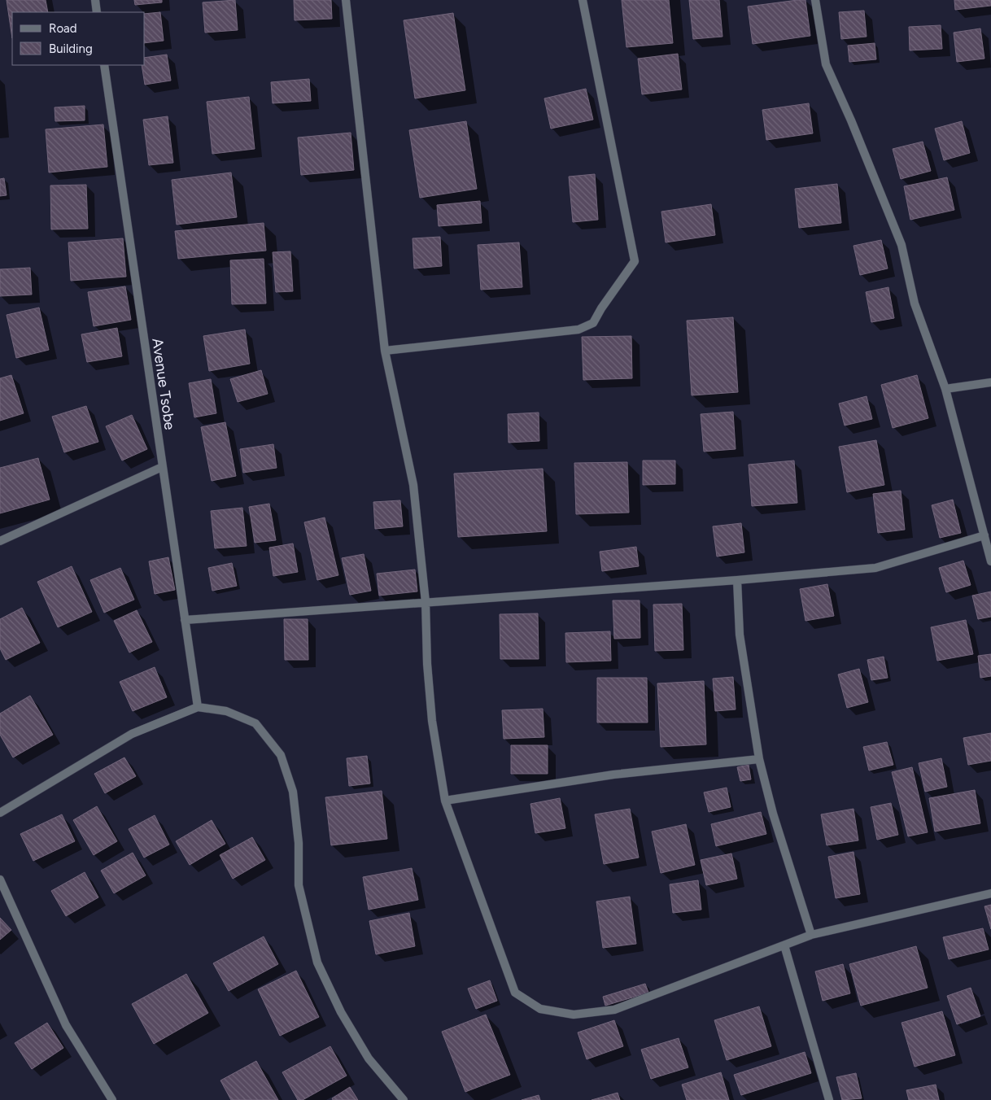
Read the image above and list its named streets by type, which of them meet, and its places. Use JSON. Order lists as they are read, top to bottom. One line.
{"streets":{"street":["Avenue Tsobe"]},"legend":["Road","Building"]}
